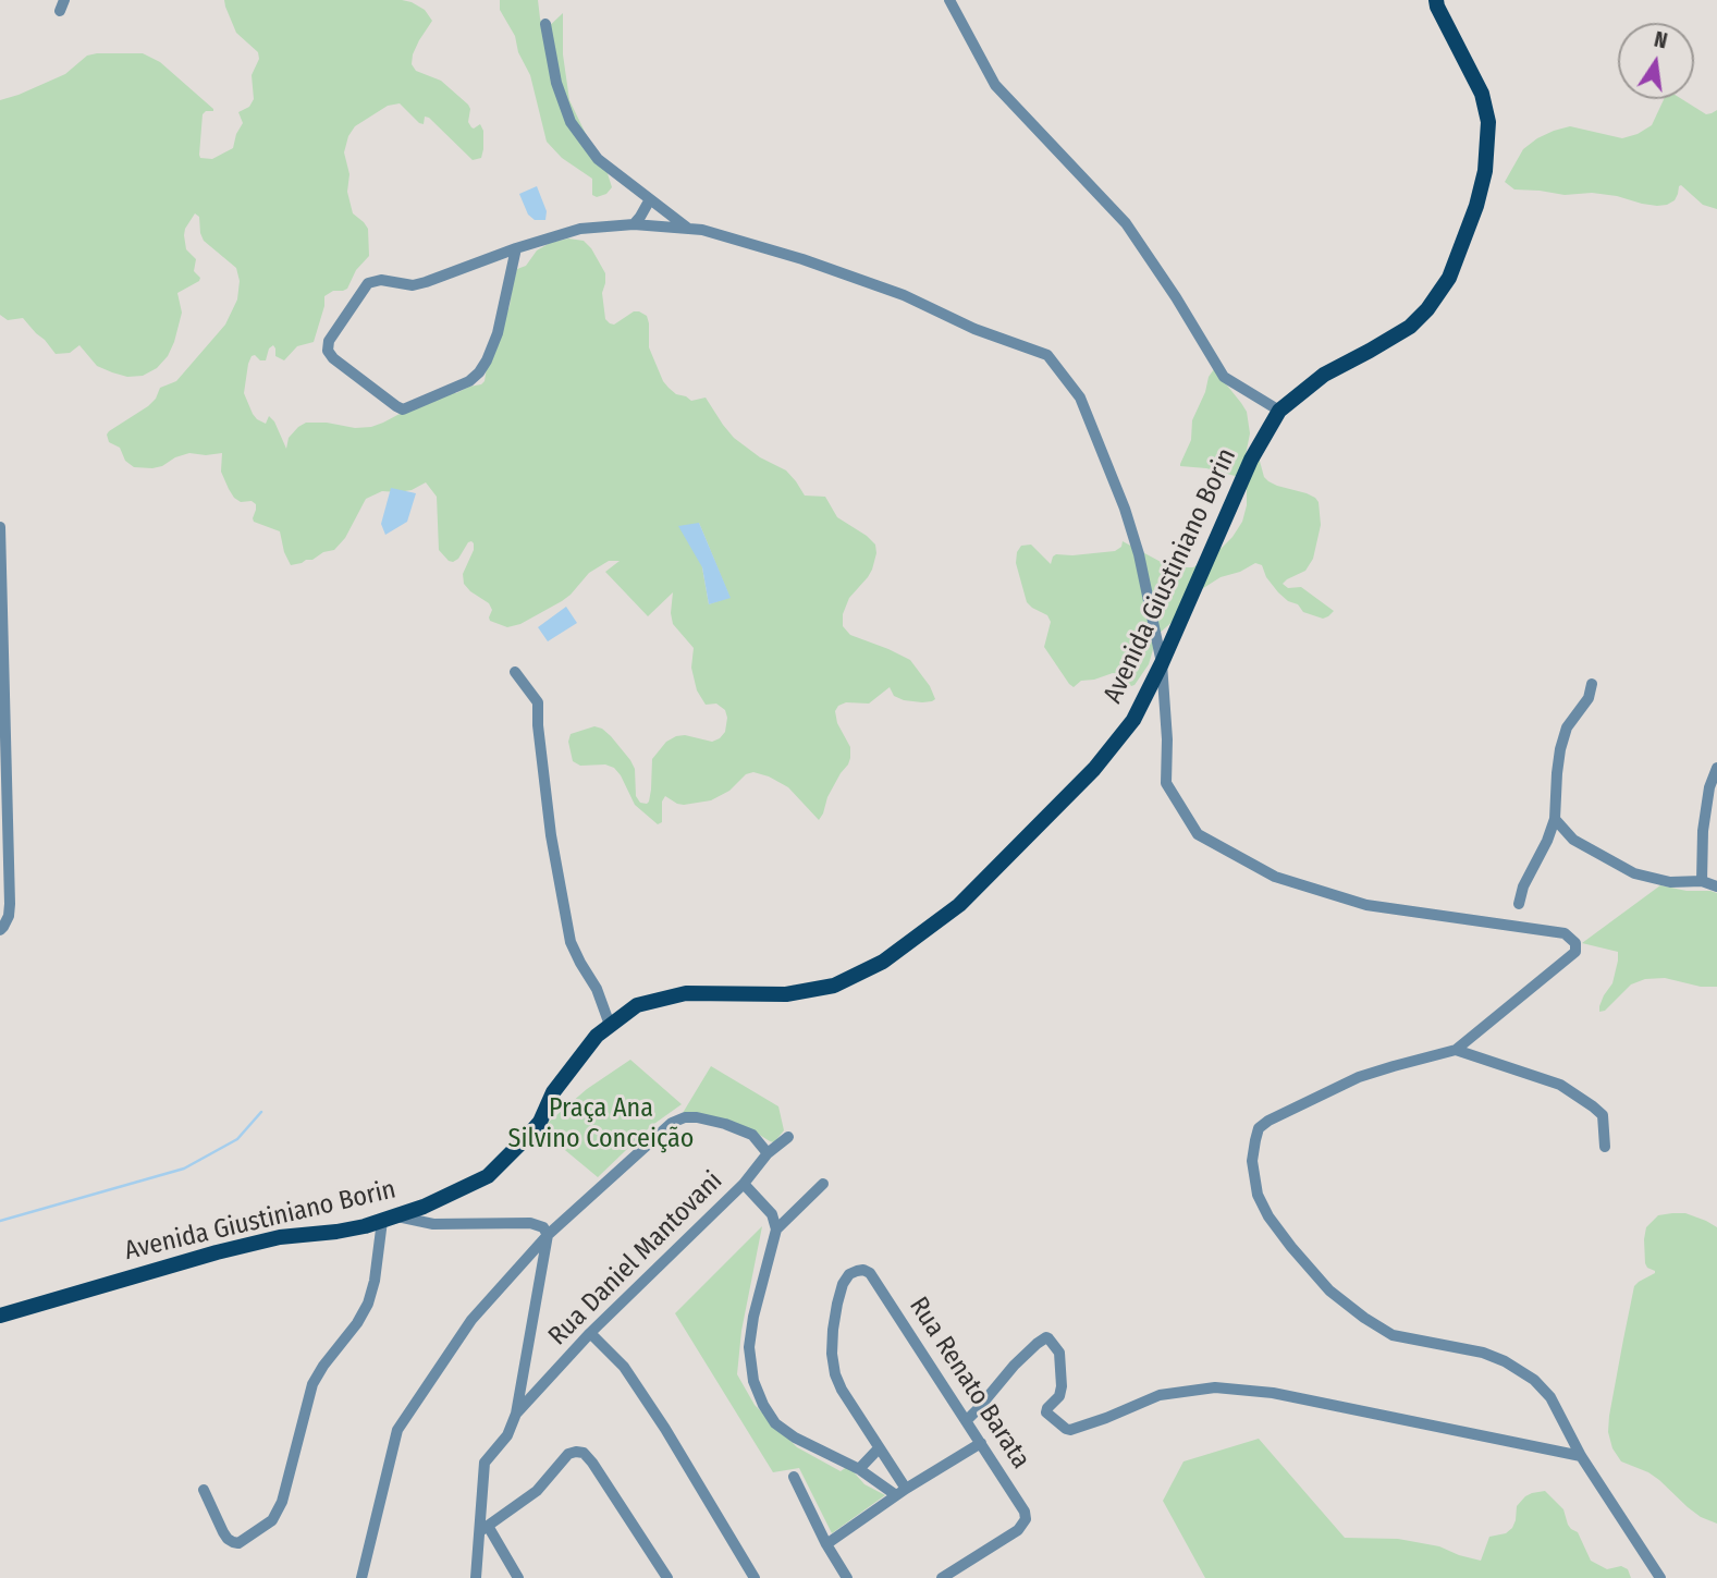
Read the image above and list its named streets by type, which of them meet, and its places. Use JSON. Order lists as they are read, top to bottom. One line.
{"streets":{"main road":["Avenida Giustiniano Borin"],"street":["Rua Daniel Mantovani","Rua Renato Barata"]},"parks":["Praça Ana Silvino Conceição"],"north":"top"}
